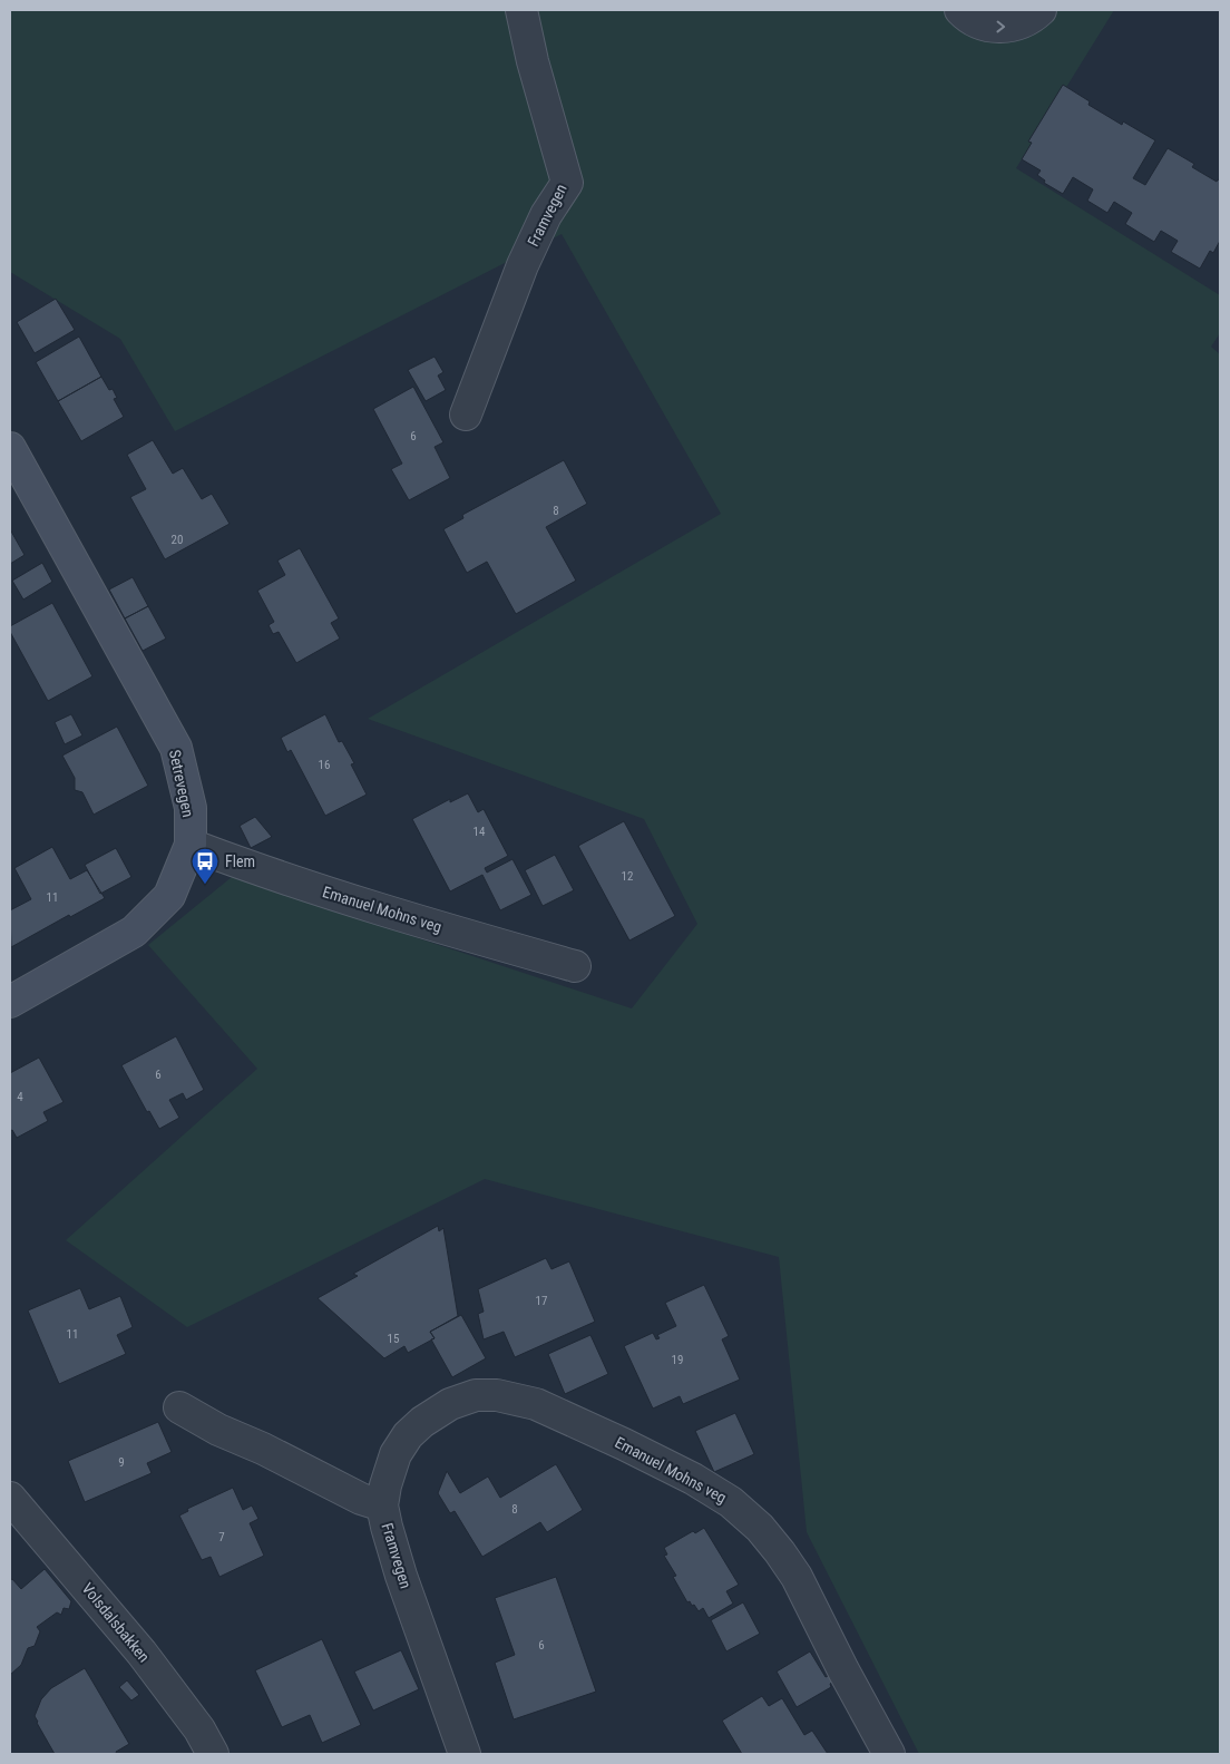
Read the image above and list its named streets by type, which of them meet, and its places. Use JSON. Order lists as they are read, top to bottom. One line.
{"streets":{"street":["Framvegen","Setrevegen","Emanuel Mohns veg","Volsdalsbakken"]},"crossings":[["Framvegen","Emanuel Mohns veg"],["Setrevegen","Emanuel Mohns veg"]],"places":{"bus stop":["Flem"]},"house_numbers":["6","8","20","16","14","12","11","6","4","17","11","15","19","9","8","7","6"]}
